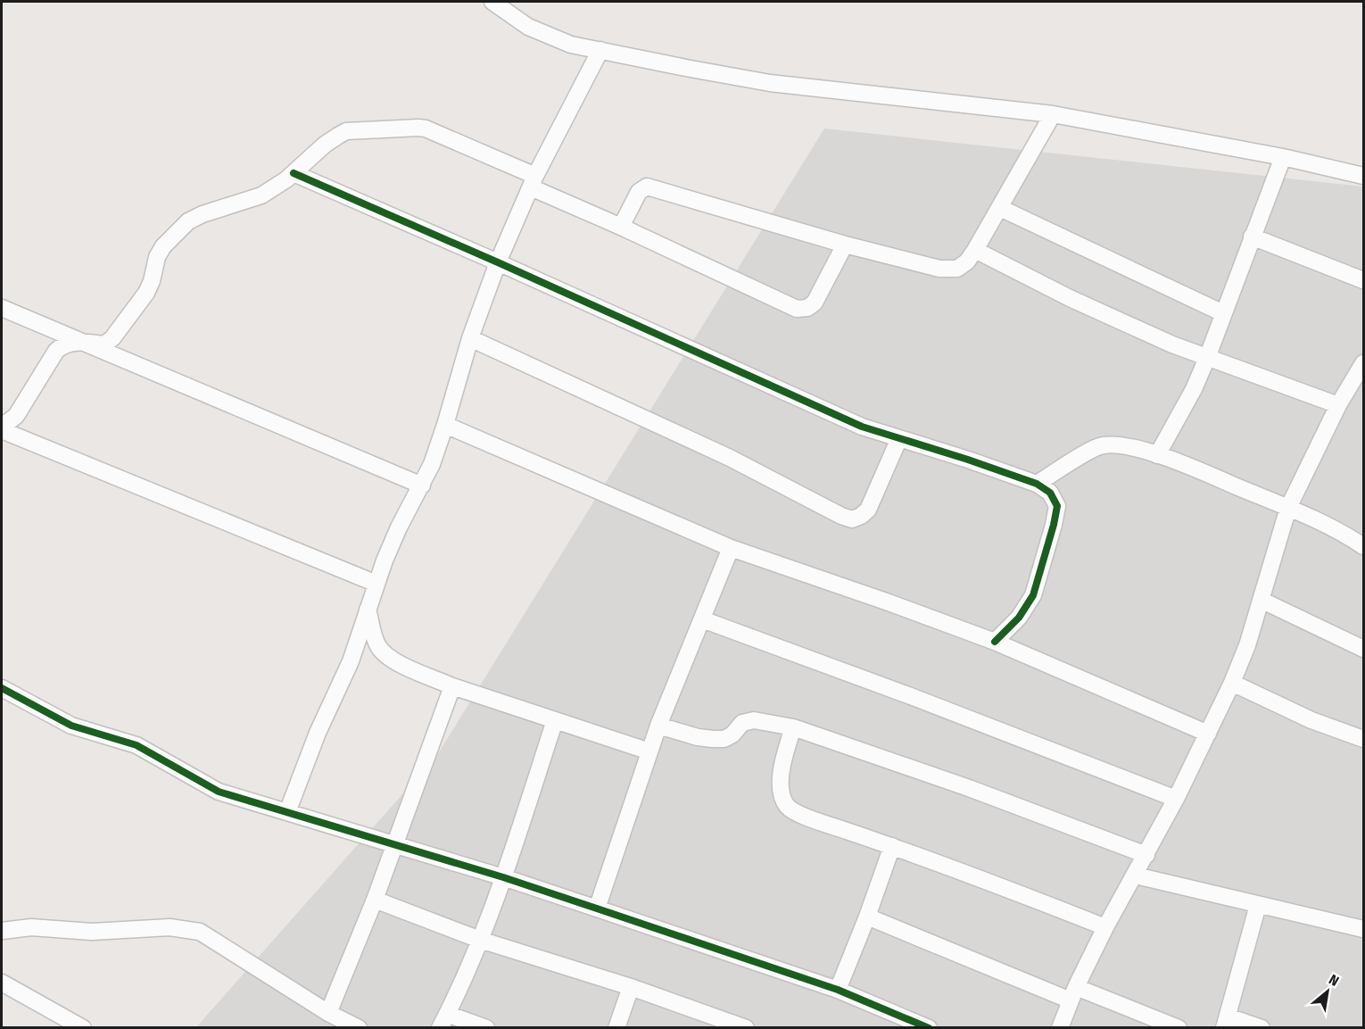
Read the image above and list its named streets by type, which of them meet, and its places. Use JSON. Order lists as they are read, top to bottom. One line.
{"north":"top right"}
